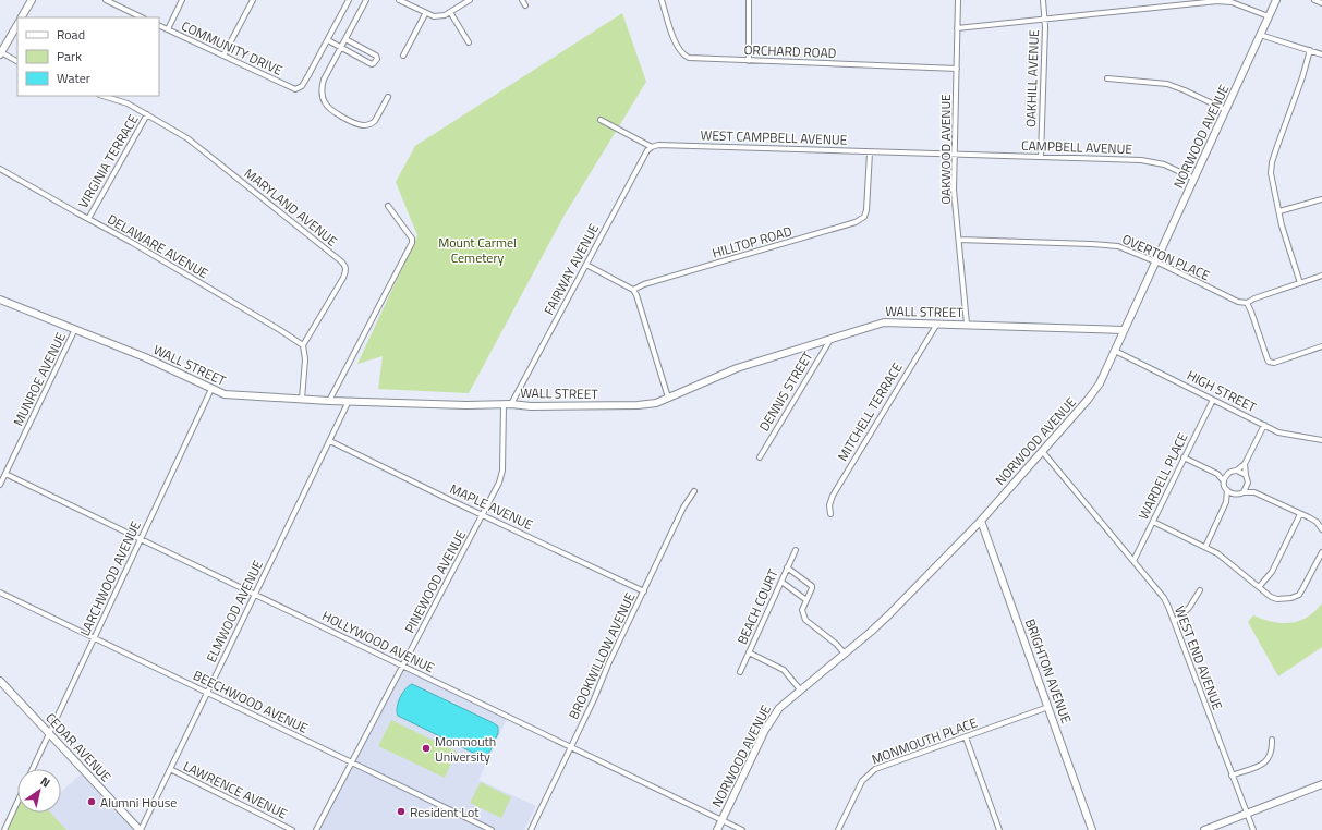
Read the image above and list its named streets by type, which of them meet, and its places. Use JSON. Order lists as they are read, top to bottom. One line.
{"streets":{"street":["COMMUNITY DRIVE","ORCHARD ROAD","OAKHILL AVENUE","NORWOOD AVENUE","WEST CAMPBELL AVENUE","CAMPBELL AVENUE","OAKWOOD AVENUE","VIRGINIA TERRACE","MARYLAND AVENUE","HILLTOP ROAD","DELAWARE AVENUE","OVERTON PLACE","FAIRWAY AVENUE","WALL STREET","MUNROE AVENUE","DENNIS STREET","HIGH STREET","MITCHELL TERRACE","WARDELL PLACE","MAPLE AVENUE","LARCHWOOD AVENUE","PINEWOOD AVENUE","BEACH COURT","ELMWOOD AVENUE","HOLLYWOOD AVENUE","BROOKWILLOW AVENUE","WEST END AVENUE","BRIGHTON AVENUE","BEECHWOOD AVENUE","MONMOUTH PLACE","CEDAR AVENUE","LAWRENCE AVENUE"]},"crossings":[["ORCHARD ROAD","OAKWOOD AVENUE"],["OAKHILL AVENUE","CAMPBELL AVENUE"],["NORWOOD AVENUE","CAMPBELL AVENUE"],["NORWOOD AVENUE","OVERTON PLACE"],["NORWOOD AVENUE","WALL STREET"],["NORWOOD AVENUE","HIGH STREET"],["NORWOOD AVENUE","HOLLYWOOD AVENUE"],["NORWOOD AVENUE","WEST END AVENUE"],["NORWOOD AVENUE","BRIGHTON AVENUE"],["WEST CAMPBELL AVENUE","CAMPBELL AVENUE"],["WEST CAMPBELL AVENUE","OAKWOOD AVENUE"],["WEST CAMPBELL AVENUE","HILLTOP ROAD"],["WEST CAMPBELL AVENUE","FAIRWAY AVENUE"],["CAMPBELL AVENUE","OAKWOOD AVENUE"],["OAKWOOD AVENUE","OVERTON PLACE"],["OAKWOOD AVENUE","WALL STREET"],["VIRGINIA TERRACE","MARYLAND AVENUE"],["VIRGINIA TERRACE","DELAWARE AVENUE"],["MARYLAND AVENUE","DELAWARE AVENUE"],["FAIRWAY AVENUE","WALL STREET"],["WALL STREET","MUNROE AVENUE"],["WALL STREET","DENNIS STREET"],["WALL STREET","MITCHELL TERRACE"],["WALL STREET","LARCHWOOD AVENUE"],["WALL STREET","PINEWOOD AVENUE"],["WALL STREET","ELMWOOD AVENUE"],["MUNROE AVENUE","HOLLYWOOD AVENUE"],["HIGH STREET","WARDELL PLACE"],["WARDELL PLACE","WEST END AVENUE"],["MAPLE AVENUE","PINEWOOD AVENUE"],["MAPLE AVENUE","ELMWOOD AVENUE"],["MAPLE AVENUE","BROOKWILLOW AVENUE"],["LARCHWOOD AVENUE","HOLLYWOOD AVENUE"],["LARCHWOOD AVENUE","BEECHWOOD AVENUE"],["LARCHWOOD AVENUE","CEDAR AVENUE"],["PINEWOOD AVENUE","HOLLYWOOD AVENUE"],["PINEWOOD AVENUE","BEECHWOOD AVENUE"],["ELMWOOD AVENUE","HOLLYWOOD AVENUE"],["ELMWOOD AVENUE","BEECHWOOD AVENUE"],["ELMWOOD AVENUE","CEDAR AVENUE"],["ELMWOOD AVENUE","LAWRENCE AVENUE"],["HOLLYWOOD AVENUE","BROOKWILLOW AVENUE"],["BRIGHTON AVENUE","MONMOUTH PLACE"]],"parks":["Mount Carmel Cemetery"],"places":["Monmouth University","Alumni House","Resident Lot"],"legend":["Road","Park","Water"],"north":"top right"}
